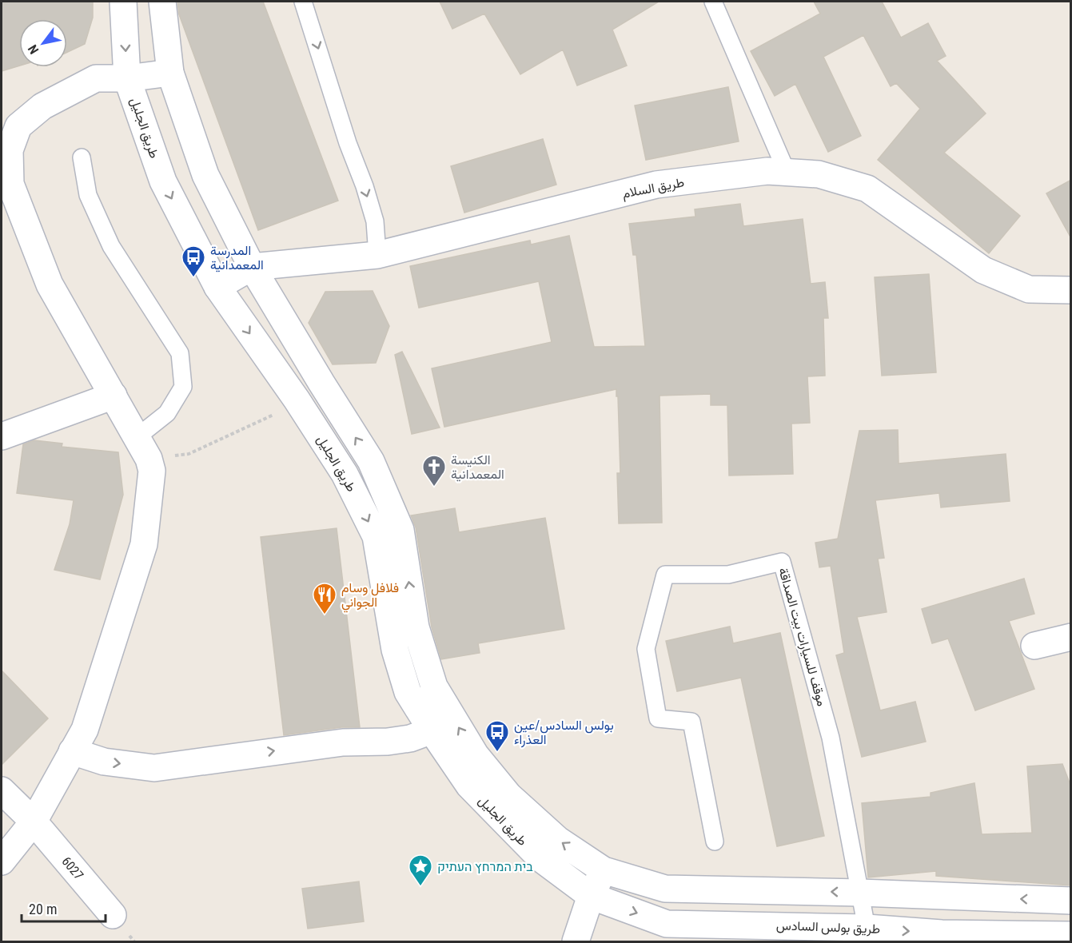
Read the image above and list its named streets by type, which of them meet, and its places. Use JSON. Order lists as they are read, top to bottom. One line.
{"streets":{"street":["طريق الجليل","طريق السلام","6027","طريق بولس السادس"],"lane":["موقف للسيارات بيت الصداقة"]},"crossings":[["طريق الجليل","طريق السلام"],["طريق الجليل","طريق بولس السادس"],["موقف للسيارات بيت الصداقة","طريق بولس السادس"]],"places":{"bus stop":["المدرسة المعمدانية","بولس السادس/عين العذراء"],"church":["الكنيسة المعمدانية"],"restaurant":["فلافل وسام الجواني"],"place":["בית המרחץ העתיק"]},"scale_bar":"20 m","north":"bottom left"}
